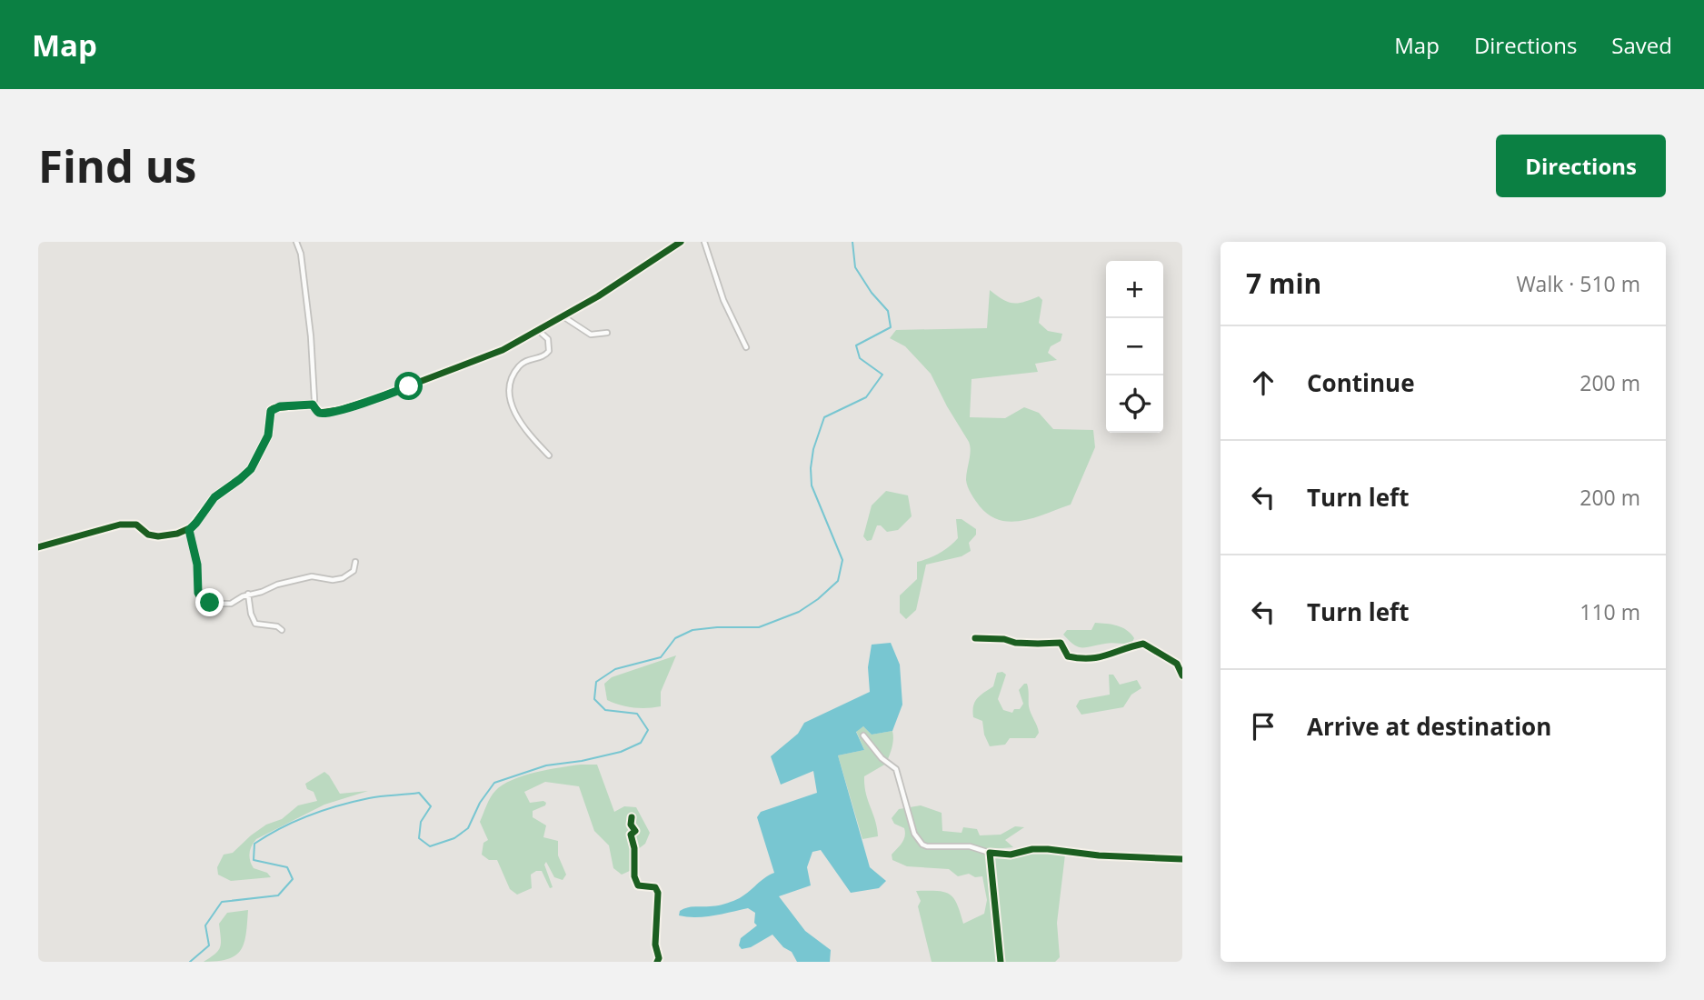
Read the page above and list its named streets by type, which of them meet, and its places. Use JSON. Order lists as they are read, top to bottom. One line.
{"page":{"header":"Map","nav":["Map","Directions","Saved"],"buttons":"Directions","title":"Find us","heading":["7 min","Walk · 510 m"],"map_buttons":["+","−"],"list":[["Continue","200 m"],["Turn left","200 m"],["Turn left","110 m"],"Arrive at destination"]}}
